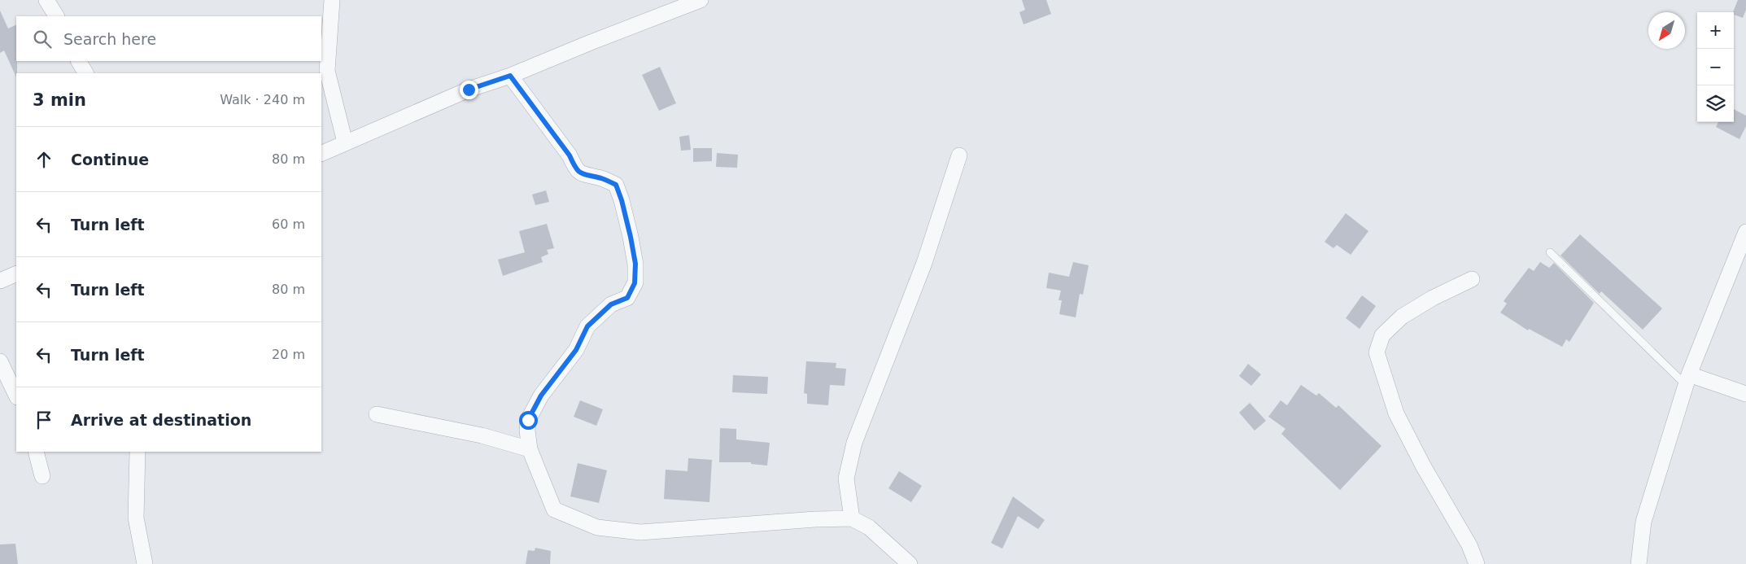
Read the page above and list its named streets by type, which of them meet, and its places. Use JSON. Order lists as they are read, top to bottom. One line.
{"north":"bottom left","page":{"map_buttons":["+","−"],"search":"Search here","heading":["3 min","Walk · 240 m"],"list":[["Continue","80 m"],["Turn left","60 m"],["Turn left","80 m"],["Turn left","20 m"],"Arrive at destination"]}}
